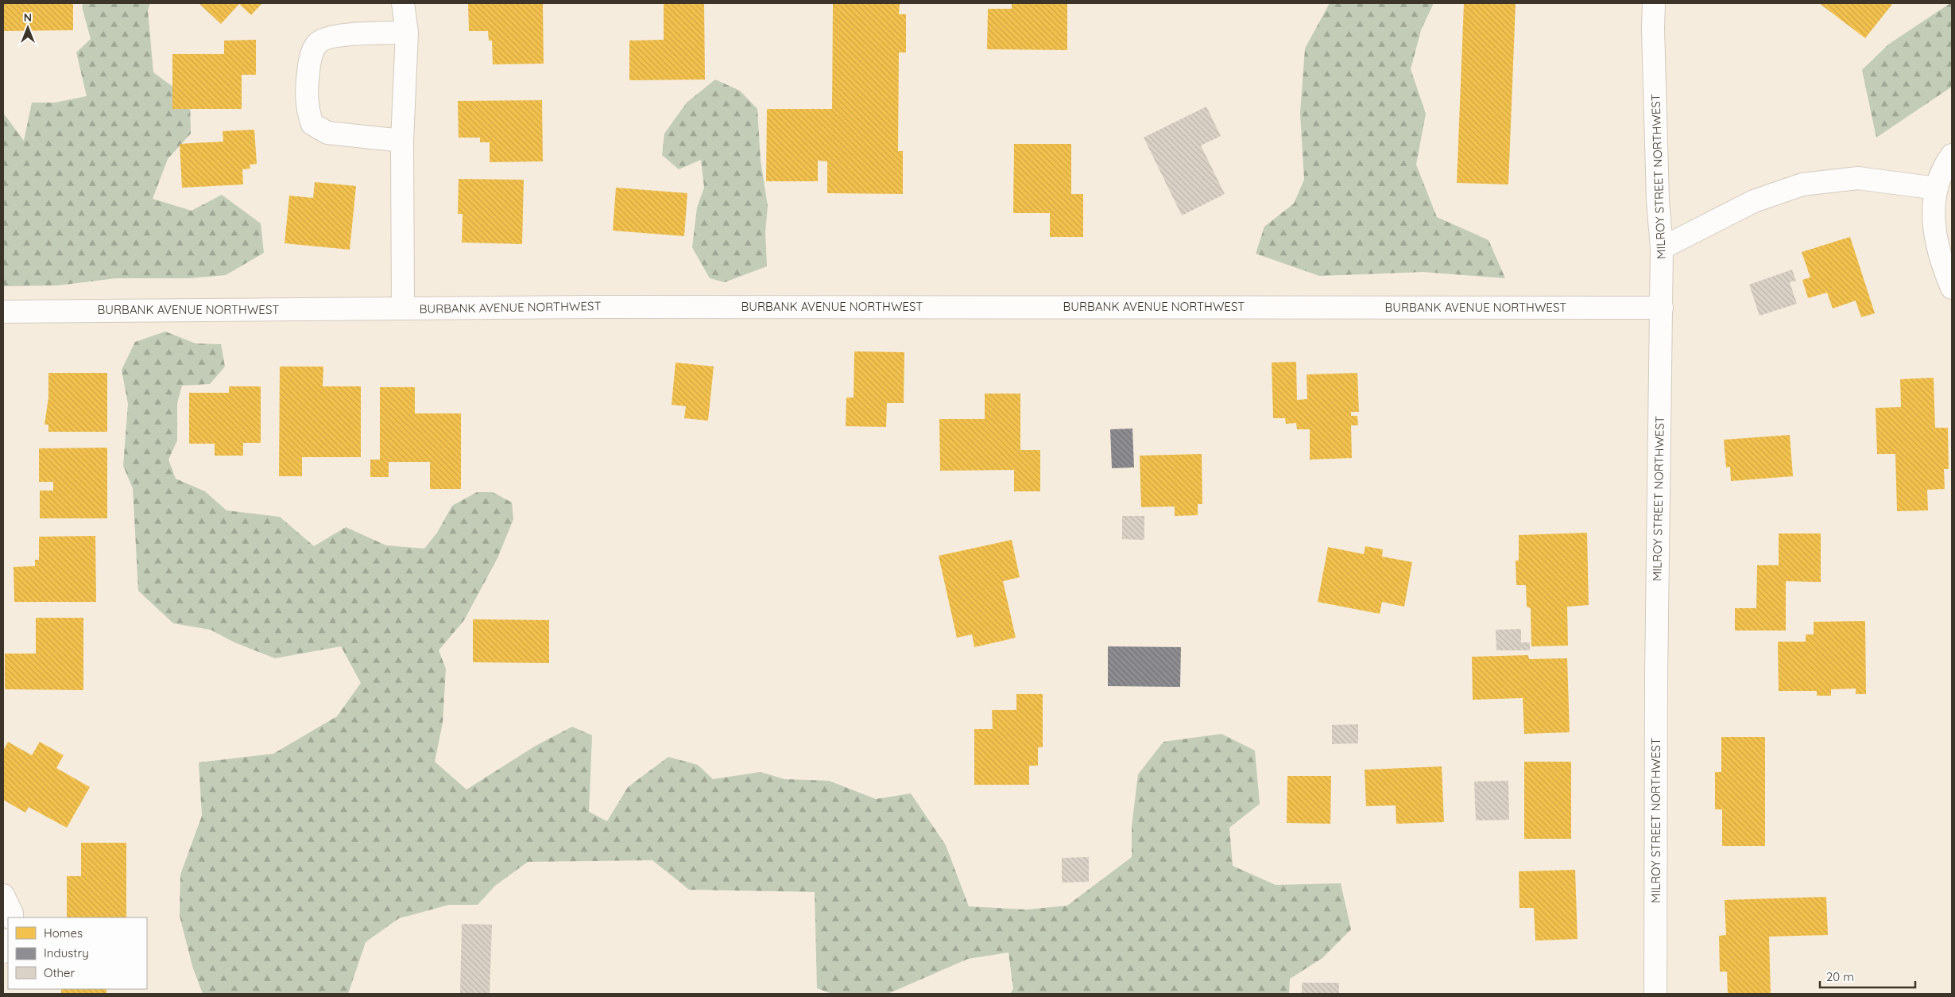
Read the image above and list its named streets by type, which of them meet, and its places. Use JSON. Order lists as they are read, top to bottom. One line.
{"streets":{"street":["MILROY STREET NORTHWEST","BURBANK AVENUE NORTHWEST"]},"crossings":[["MILROY STREET NORTHWEST","BURBANK AVENUE NORTHWEST"]],"legend":["Homes","Industry","Other"],"scale_bar":"20 m","north":"top"}
